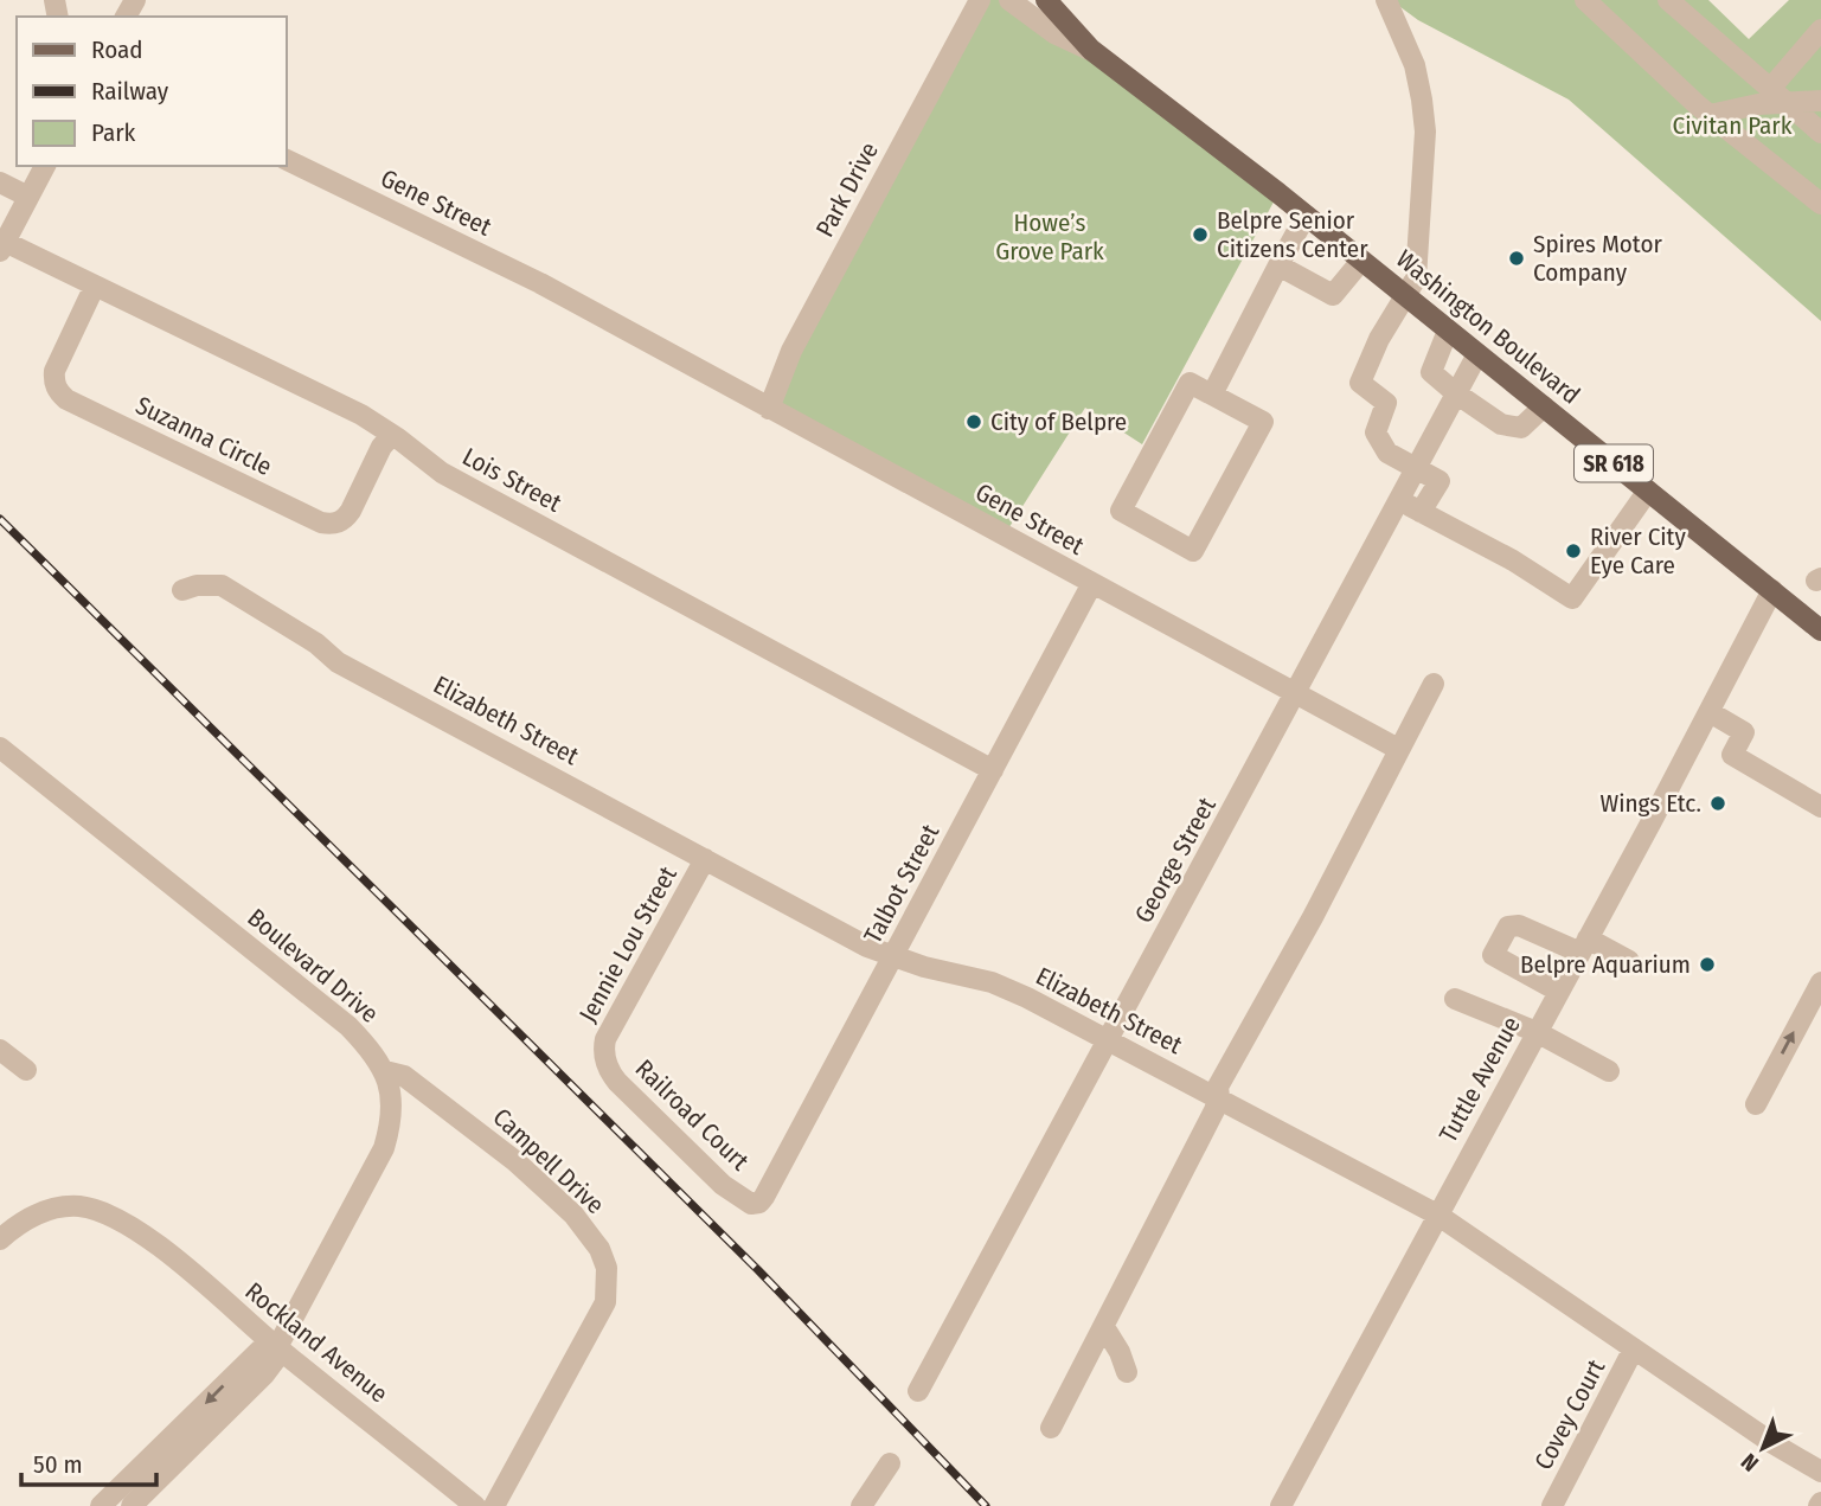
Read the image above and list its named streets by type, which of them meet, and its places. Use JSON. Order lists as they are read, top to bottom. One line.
{"streets":{"main road":["Washington Boulevard","SR 618"],"street":["Park Drive","Gene Street","Suzanna Circle","Lois Street","Elizabeth Street","George Street","Talbot Street","Jennie Lou Street","Boulevard Drive","Tuttle Avenue","Railroad Court","Campell Drive","Rockland Avenue","Covey Court"]},"crossings":[["Park Drive","Gene Street"],["Gene Street","George Street"],["Gene Street","Talbot Street"],["Washington Boulevard","George Street"],["Washington Boulevard","Tuttle Avenue"],["Suzanna Circle","Lois Street"],["Lois Street","Talbot Street"],["Elizabeth Street","George Street"],["Elizabeth Street","Talbot Street"],["Elizabeth Street","Jennie Lou Street"],["Elizabeth Street","Tuttle Avenue"],["Elizabeth Street","Covey Court"],["Talbot Street","Railroad Court"],["Jennie Lou Street","Railroad Court"],["Boulevard Drive","Campell Drive"],["Boulevard Drive","Rockland Avenue"]],"parks":["Civitan Park","Howe’s Grove Park"],"places":["Belpre Senior Citizens Center","Spires Motor Company","City of Belpre","River City Eye Care","Wings Etc.","Belpre Aquarium"],"legend":["Road","Railway","Park"],"scale_bar":"50 m","north":"bottom left"}
